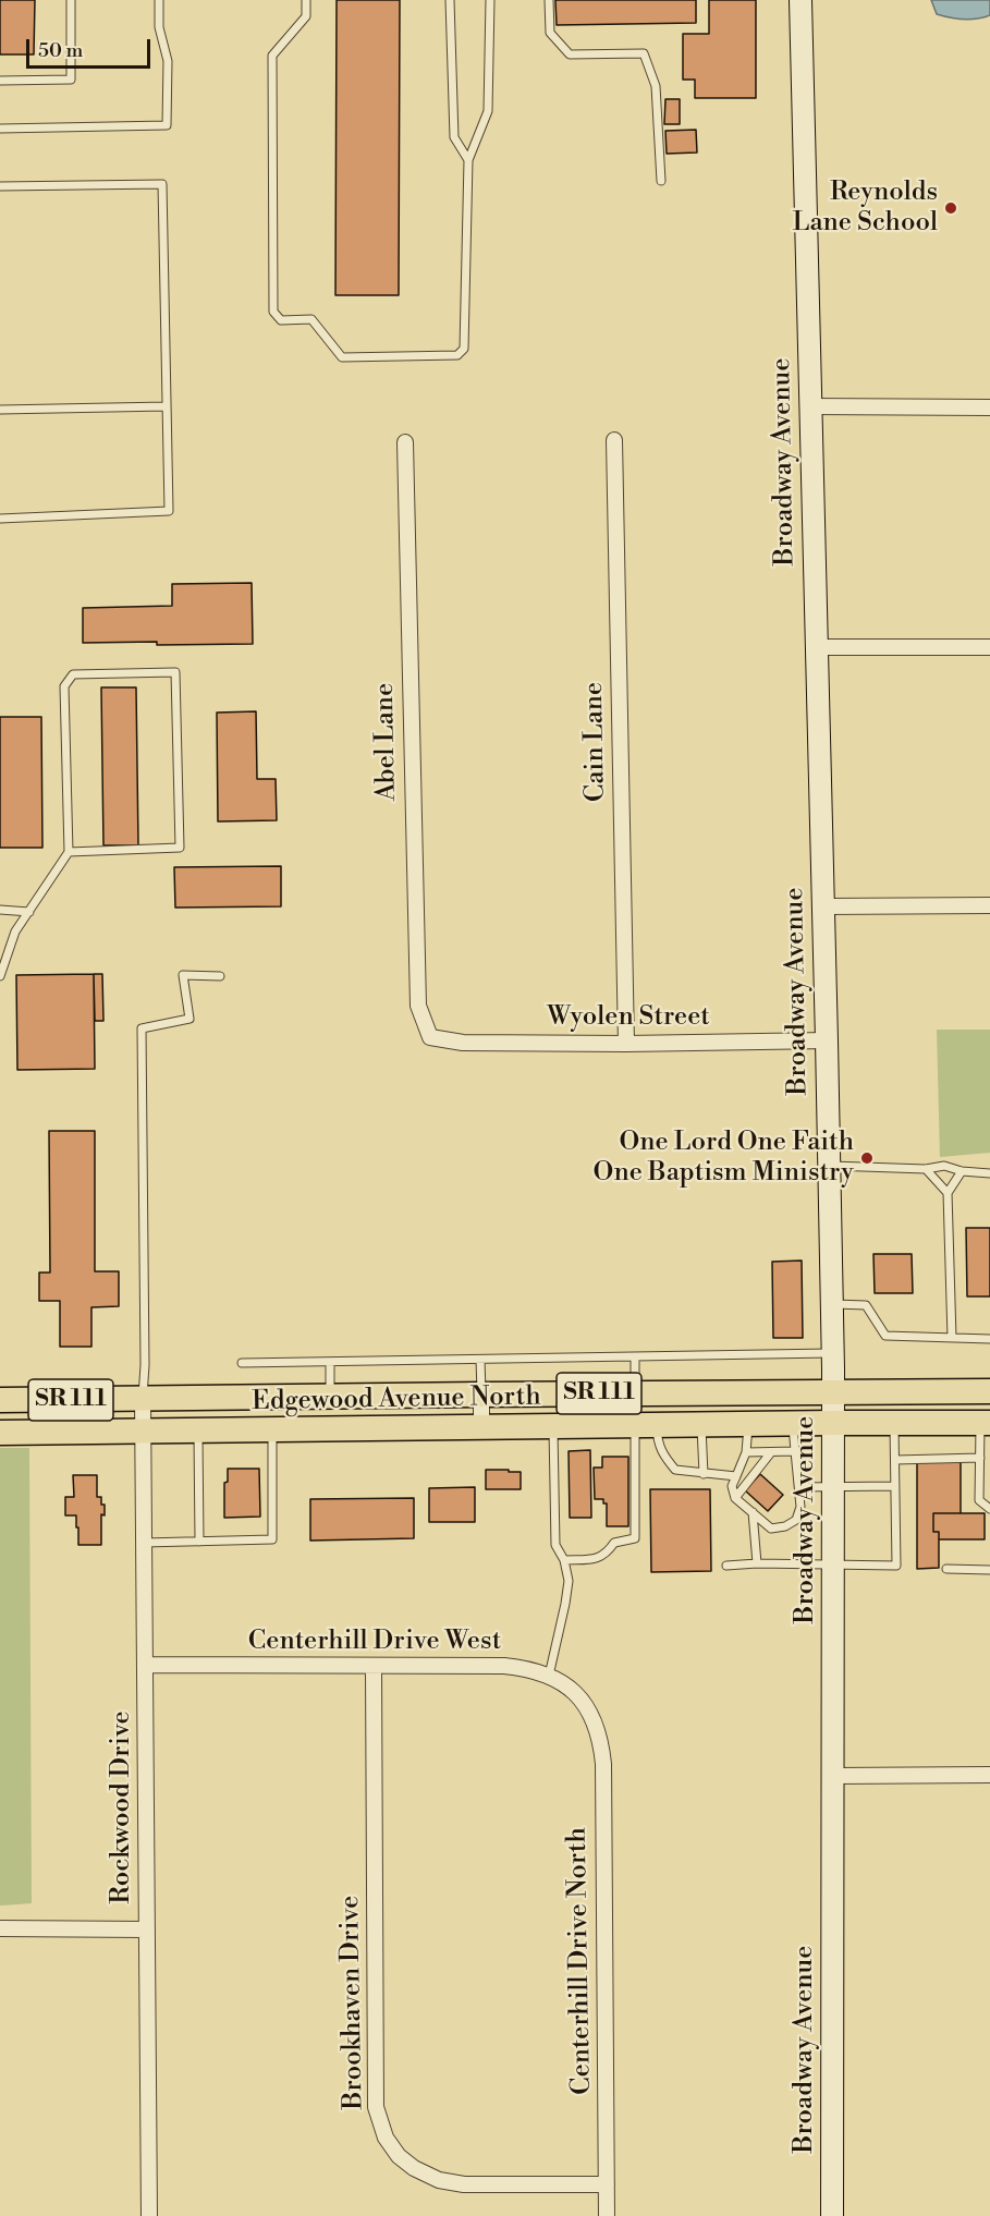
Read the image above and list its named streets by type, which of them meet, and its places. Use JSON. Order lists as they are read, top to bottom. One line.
{"streets":{"main road":["SR 111","Edgewood Avenue North"],"street":["Broadway Avenue","Abel Lane","Cain Lane","Wyolen Street","Centerhill Drive West","Rockwood Drive","Centerhill Drive North","Brookhaven Drive"]},"crossings":[["Broadway Avenue","Wyolen Street"],["Broadway Avenue","Edgewood Avenue North"],["Abel Lane","Wyolen Street"],["Cain Lane","Wyolen Street"],["Edgewood Avenue North","Rockwood Drive"],["Centerhill Drive West","Rockwood Drive"],["Centerhill Drive West","Centerhill Drive North"],["Centerhill Drive West","Brookhaven Drive"],["Centerhill Drive North","Brookhaven Drive"]],"places":["Reynolds Lane School","One Lord One Faith One Baptism Ministry"],"scale_bar":"50 m"}
